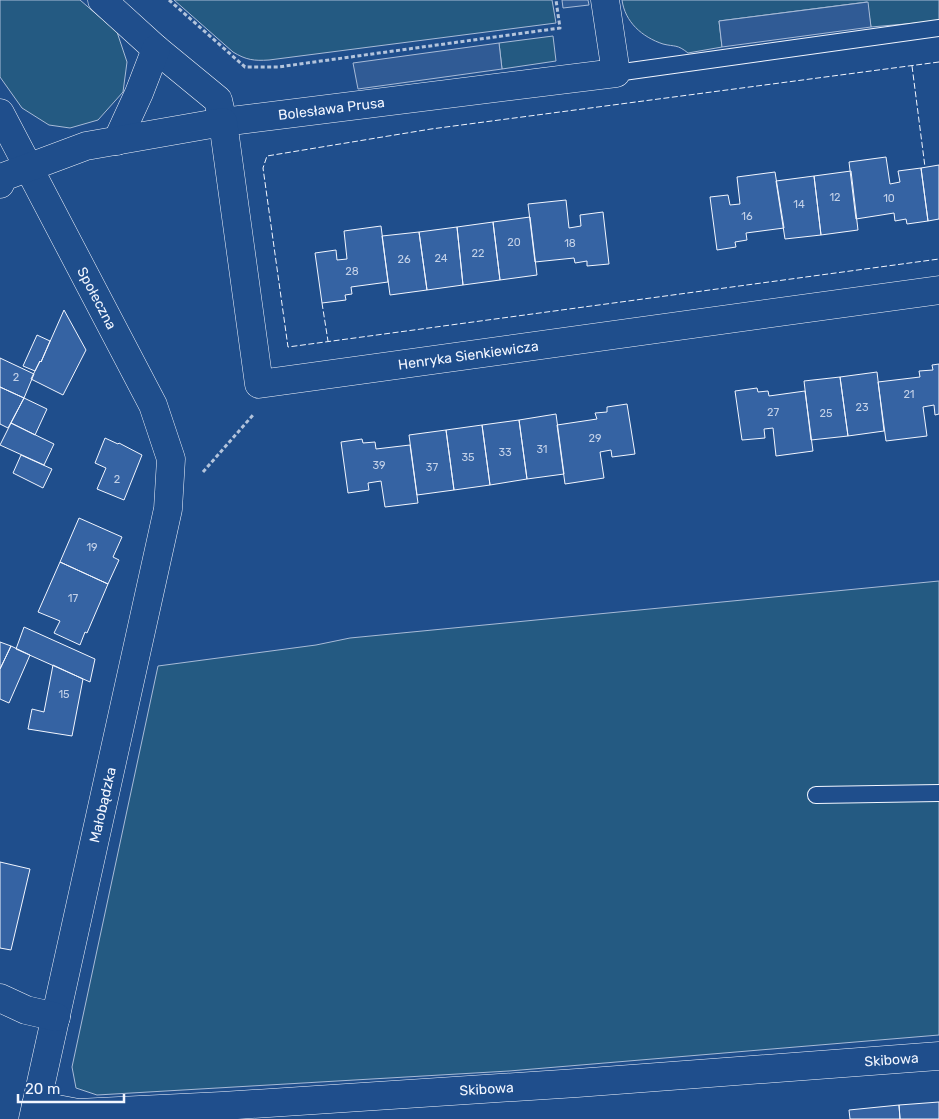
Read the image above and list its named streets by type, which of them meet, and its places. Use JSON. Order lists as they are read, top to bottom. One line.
{"streets":{"street":["Bolesława Prusa","Społeczna","Henryka Sienkiewicza","Małobądzka","Skibowa"]},"crossings":[["Bolesława Prusa","Społeczna"],["Społeczna","Małobądzka"],["Małobądzka","Skibowa"]],"house_numbers":["12","10","14","16","20","18","22","24","26","28","2","21","23","27","25","29","31","33","35","39","37","2","19","17","15"],"scale_bar":"20 m"}
